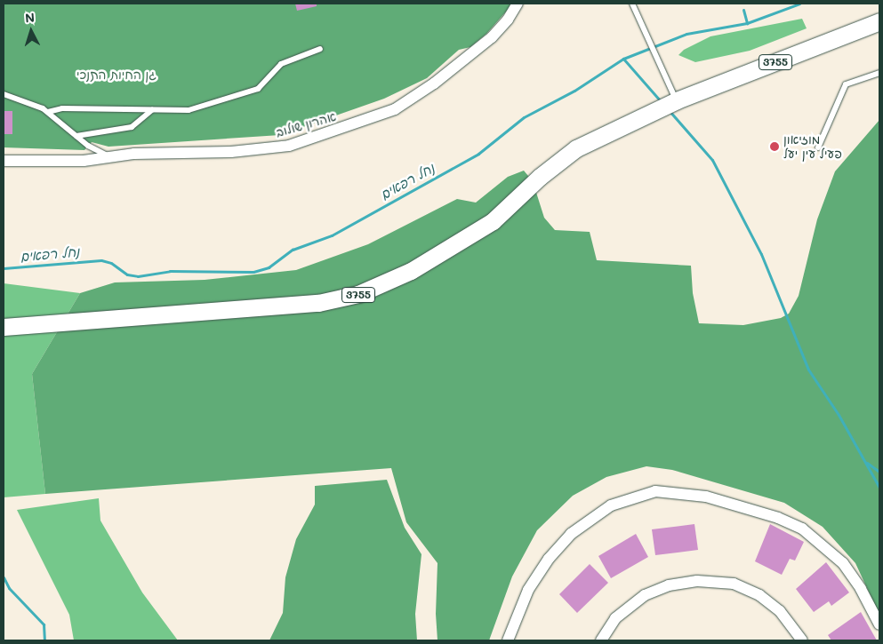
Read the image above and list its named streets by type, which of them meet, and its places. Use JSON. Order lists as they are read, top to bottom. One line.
{"streets":{"main road":["3755"],"street":["אהרון שולוב"]},"water":["נחל רפאים"],"parks":["גן החיות התנכי"],"places":["מוזיאון פעיל עין יעל"],"north":"top"}
